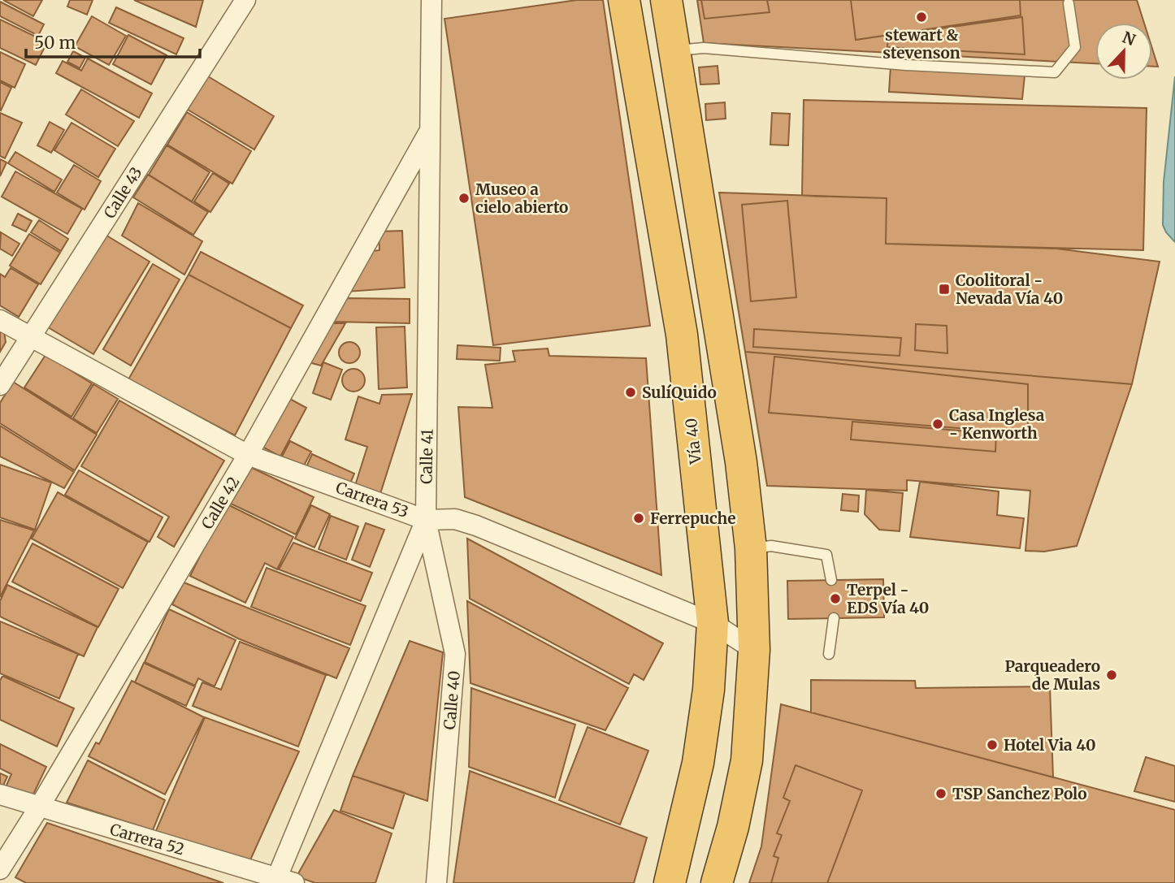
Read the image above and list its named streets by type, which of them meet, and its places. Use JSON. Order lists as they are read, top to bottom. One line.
{"streets":{"highway":["Vía 40"],"street":["Calle 43","Calle 41","Carrera 53","Calle 42","Calle 40","Carrera 52"]},"crossings":[["Calle 43","Carrera 53"],["Vía 40","Carrera 53"],["Calle 41","Carrera 53"],["Calle 41","Calle 42"],["Calle 41","Calle 40"],["Calle 41","Carrera 52"],["Carrera 53","Calle 42"],["Carrera 53","Calle 40"],["Calle 42","Carrera 52"]],"places":{"other":["stewart & stevenson","Museo a cielo abierto","SulíQuido","Casa Inglesa - Kenworth","Ferrepuche","Terpel - EDS Vía 40","Parqueadero de Mulas","Hotel Via 40","TSP Sanchez Polo"],"transit":["Coolitoral - Nevada Vía 40"]},"scale_bar":"50 m","north":"top"}
